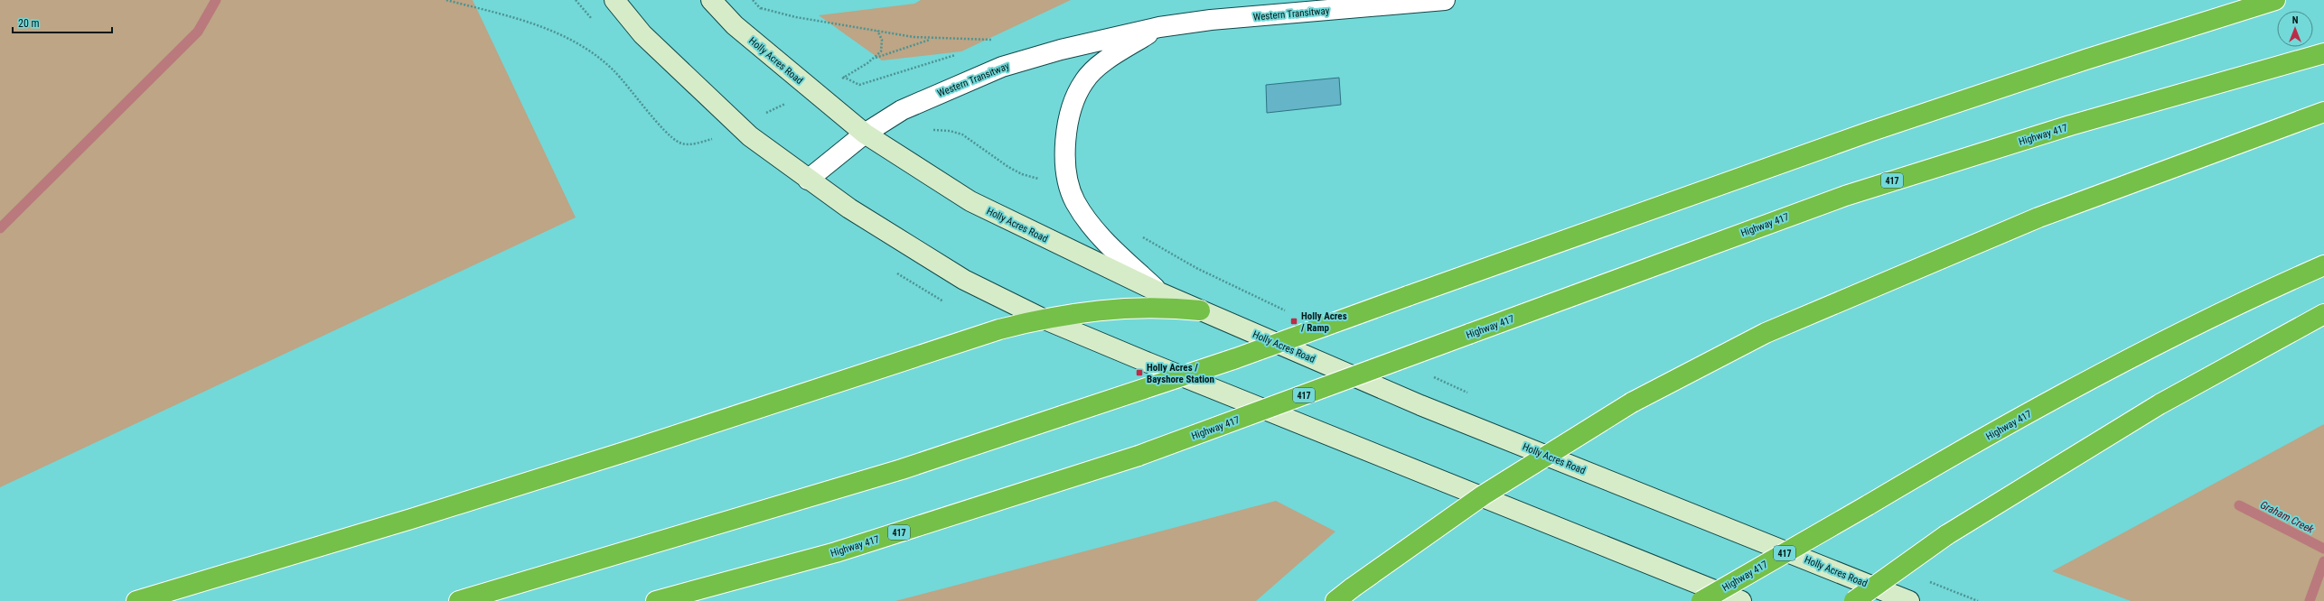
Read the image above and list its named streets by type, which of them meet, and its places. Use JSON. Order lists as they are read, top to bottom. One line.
{"streets":{"highway":["Highway 417","417"],"main road":["Holly Acres Road"],"lane":["Western Transitway"]},"crossings":[["Western Transitway","Holly Acres Road"]],"water":["Graham Creek"],"places":{"transit":["Holly Acres / Ramp","Holly Acres / Bayshore Station"]},"scale_bar":"20 m","north":"top"}
